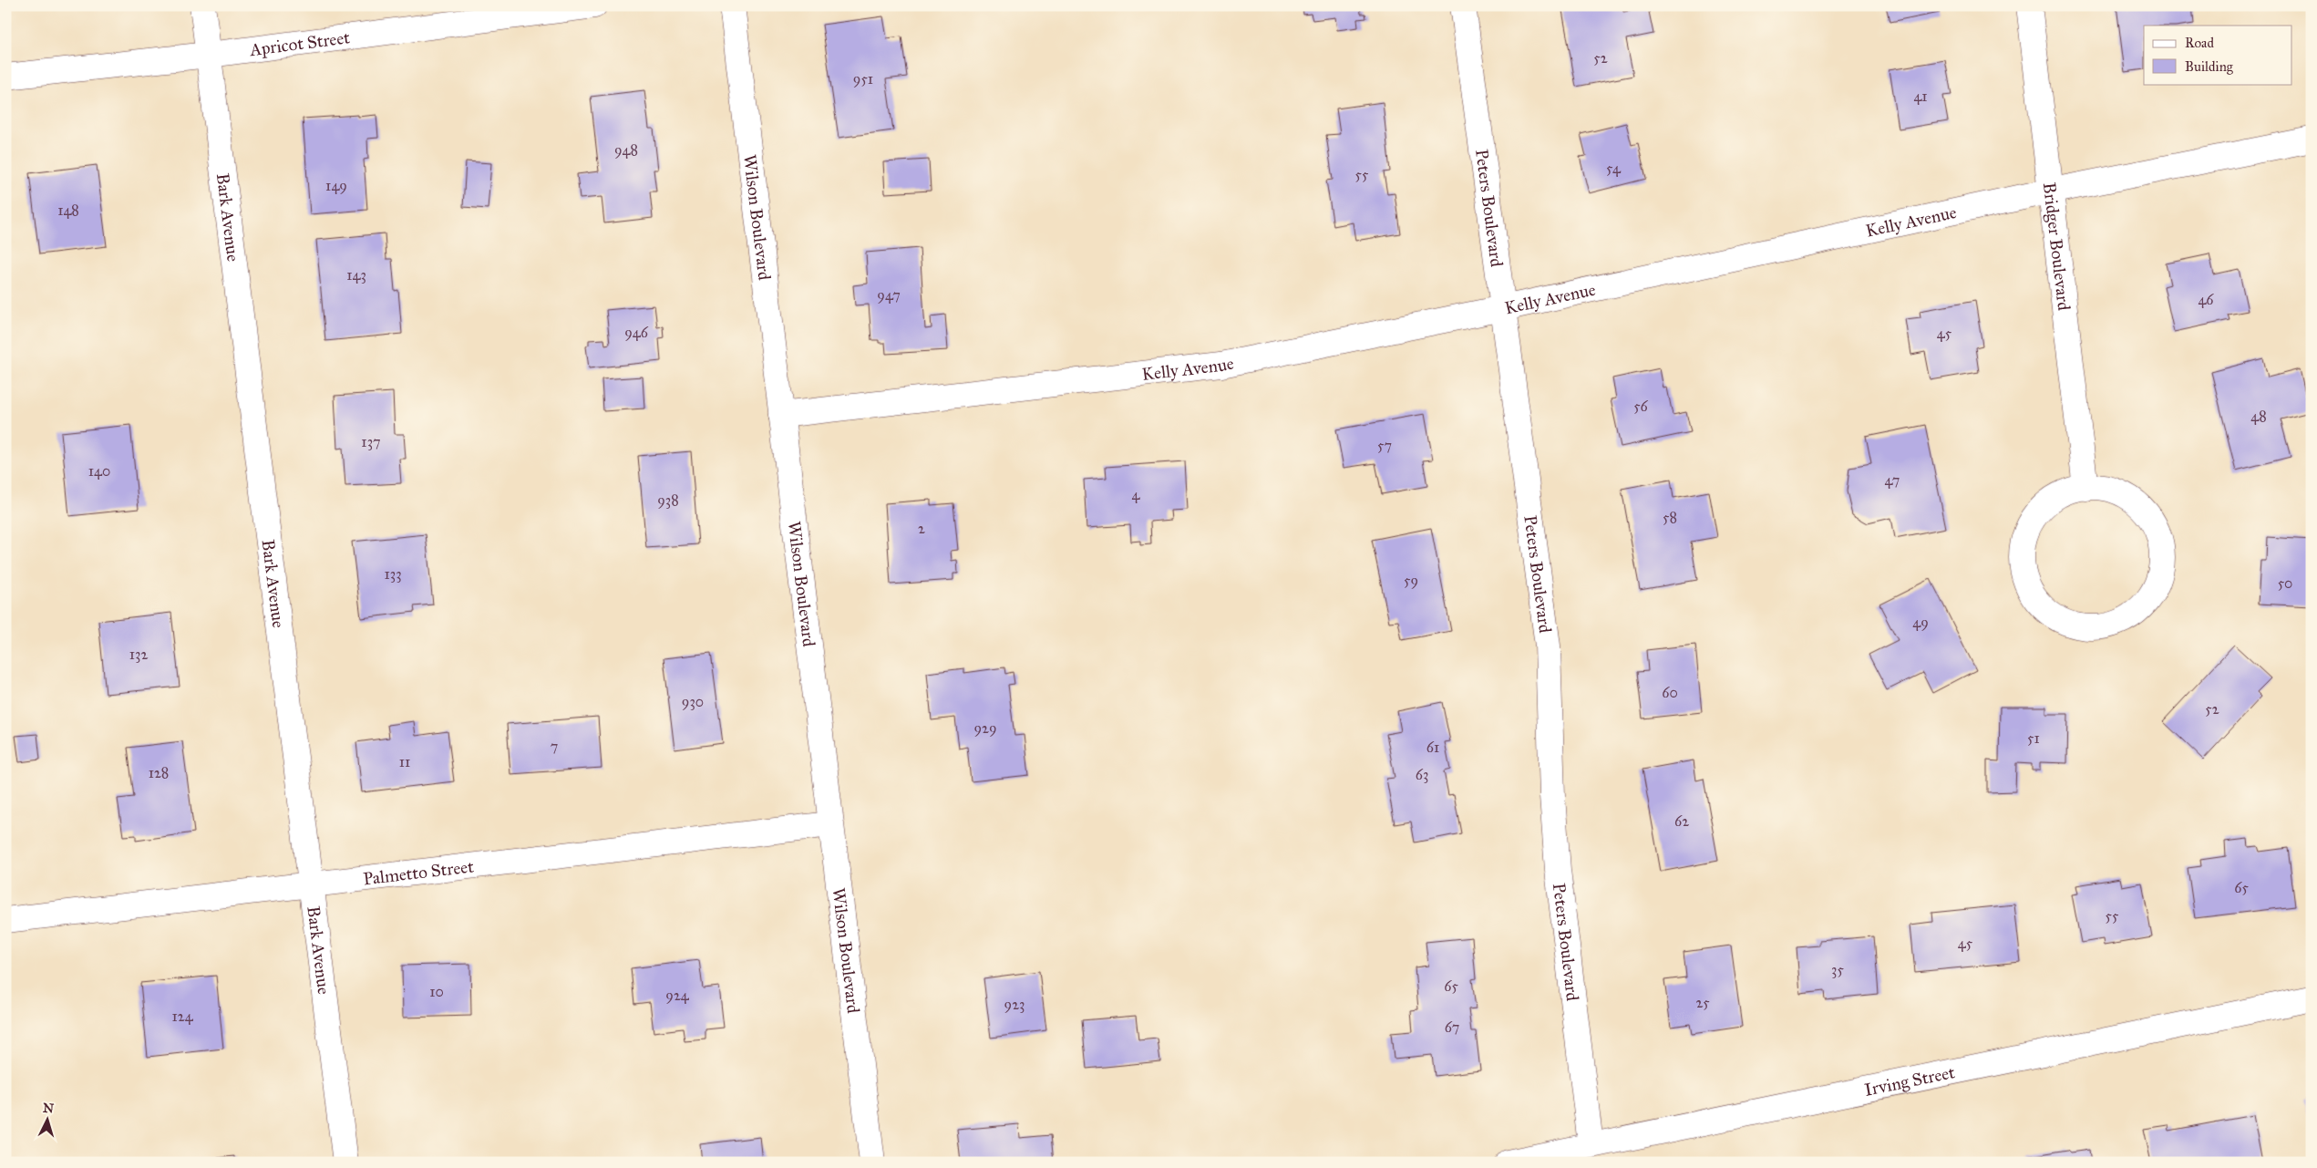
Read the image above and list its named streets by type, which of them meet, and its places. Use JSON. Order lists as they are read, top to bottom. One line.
{"streets":{"street":["Apricot Street","Peters Boulevard","Wilson Boulevard","Bark Avenue","Kelly Avenue","Bridger Boulevard","Palmetto Street","Irving Street"]},"crossings":[["Apricot Street","Bark Avenue"],["Peters Boulevard","Kelly Avenue"],["Peters Boulevard","Irving Street"],["Wilson Boulevard","Kelly Avenue"],["Wilson Boulevard","Palmetto Street"],["Bark Avenue","Palmetto Street"],["Kelly Avenue","Bridger Boulevard"]],"house_numbers":["52","951","41","948","54","55","149","148","143","947","46","946","45","56","48","137","57","140","47","4","938","58","2","133","59","50","49","132","60","930","52","929","51","7","61","11","128","63","62","65","55","45","35","65","10","924","25","923","124","67"],"legend":["Road","Building"],"north":"top"}
